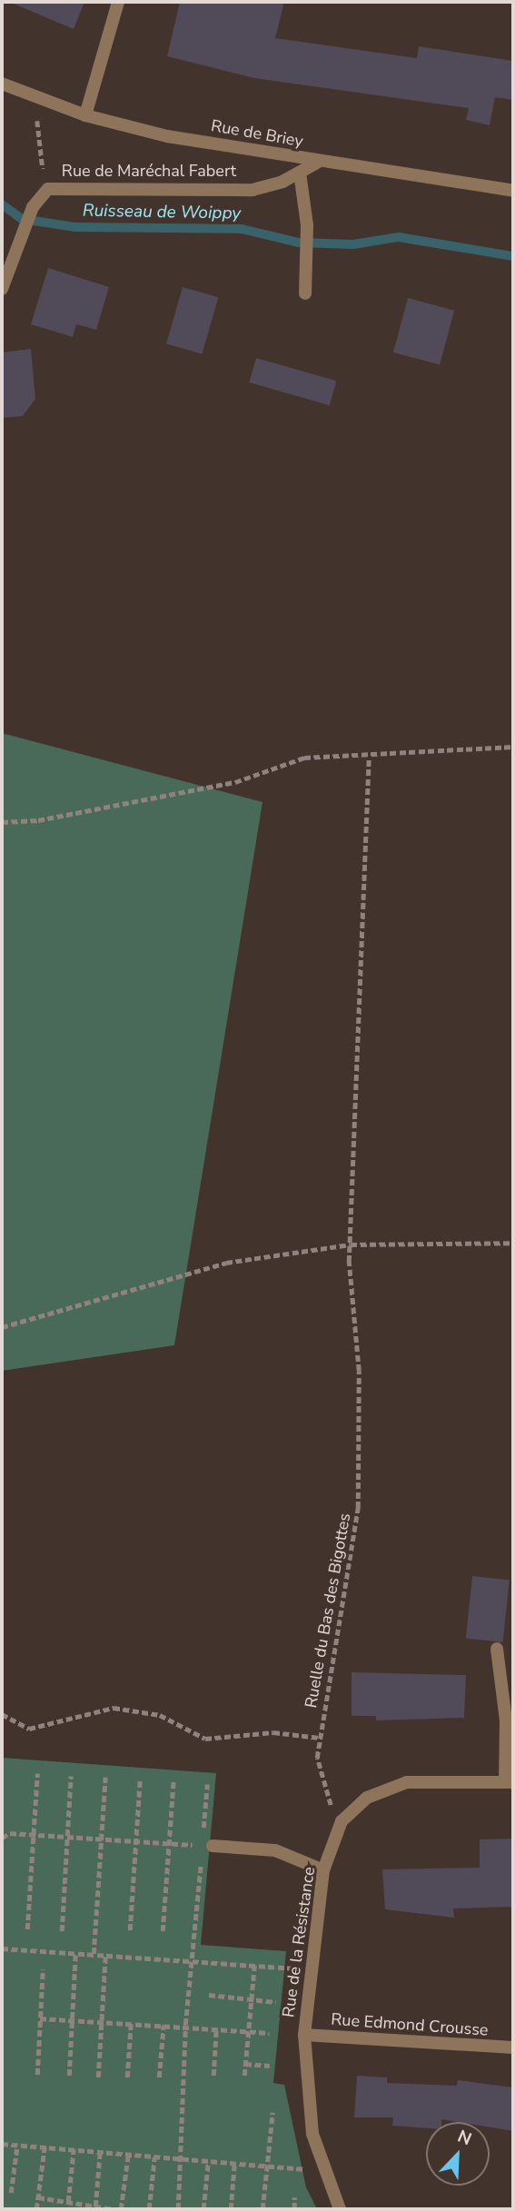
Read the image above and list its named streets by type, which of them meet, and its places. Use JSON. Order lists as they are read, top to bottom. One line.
{"streets":{"street":["Rue de Briey","Rue de Maréchal Fabert","Rue de la Résistance","Rue Edmond Crousse"],"path":["Ruelle du Bas des Bigottes"]},"crossings":[["Rue de Briey","Rue de Maréchal Fabert"],["Ruelle du Bas des Bigottes","Rue de la Résistance"],["Rue de la Résistance","Rue Edmond Crousse"]],"water":["Ruisseau de Woippy"],"north":"top right"}
